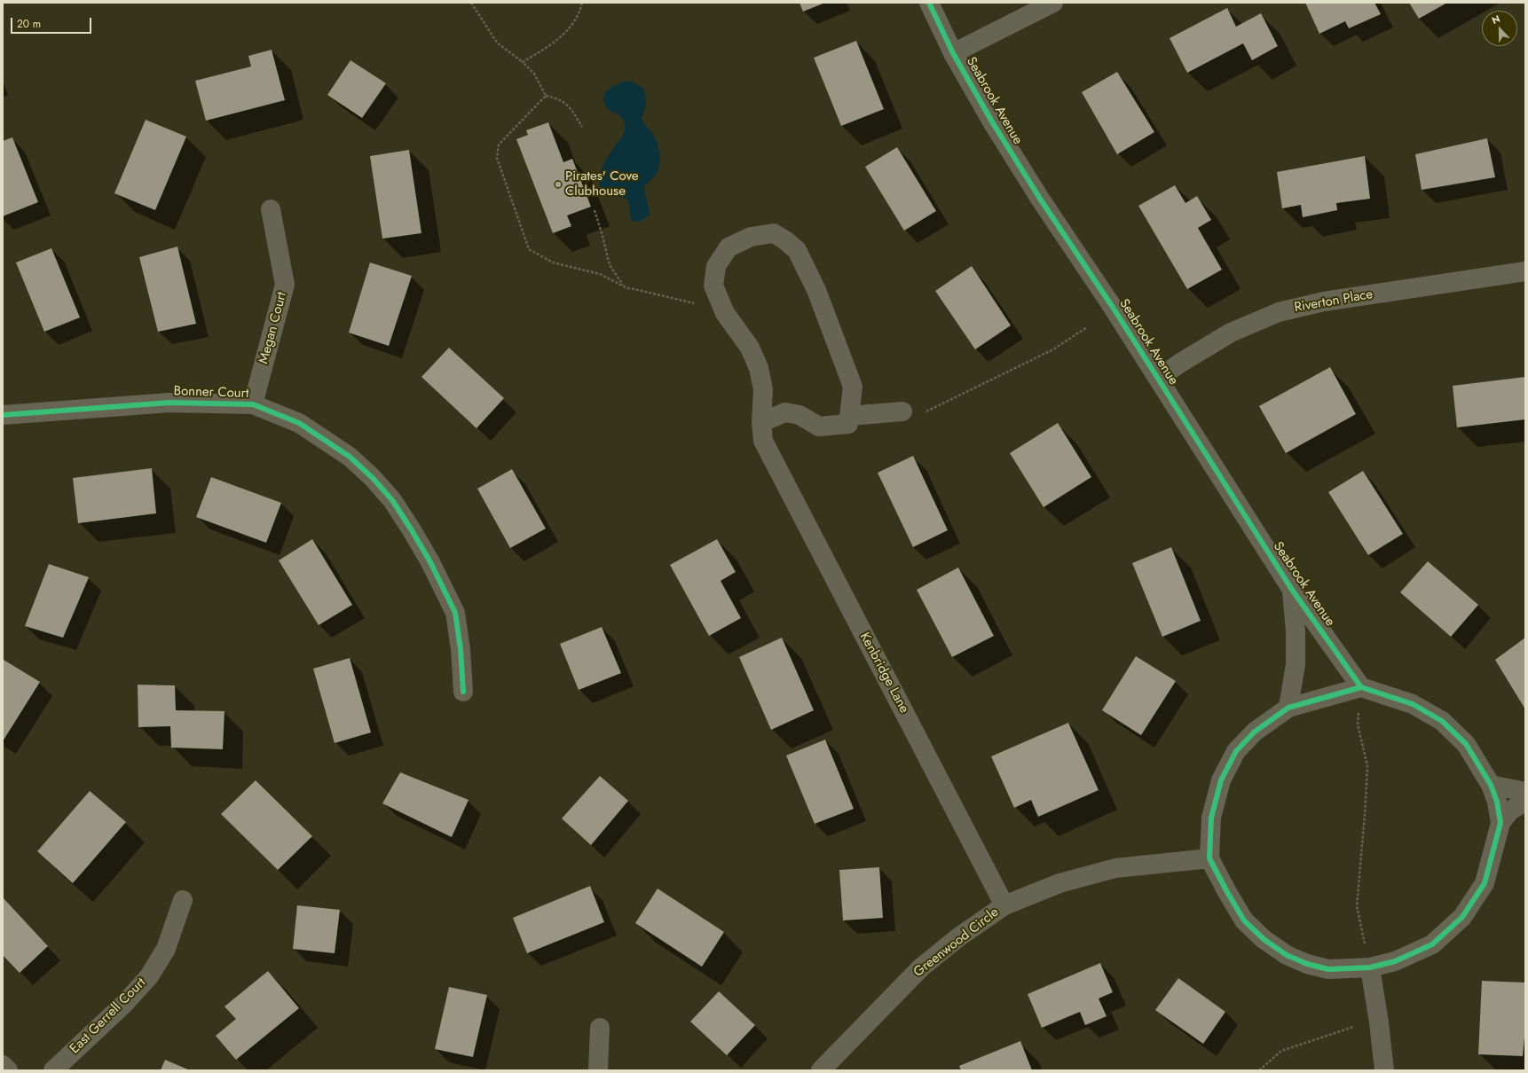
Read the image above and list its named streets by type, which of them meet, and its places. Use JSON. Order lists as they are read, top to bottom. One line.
{"streets":{"street":["Seabrook Avenue","Riverton Place","Megan Court","Bonner Court","Kenbridge Lane","Greenwood Circle","East Gerrell Court"]},"crossings":[["Seabrook Avenue","Riverton Place"],["Megan Court","Bonner Court"],["Kenbridge Lane","Greenwood Circle"]],"places":["Pirates' Cove Clubhouse"],"scale_bar":"20 m","north":"top"}
